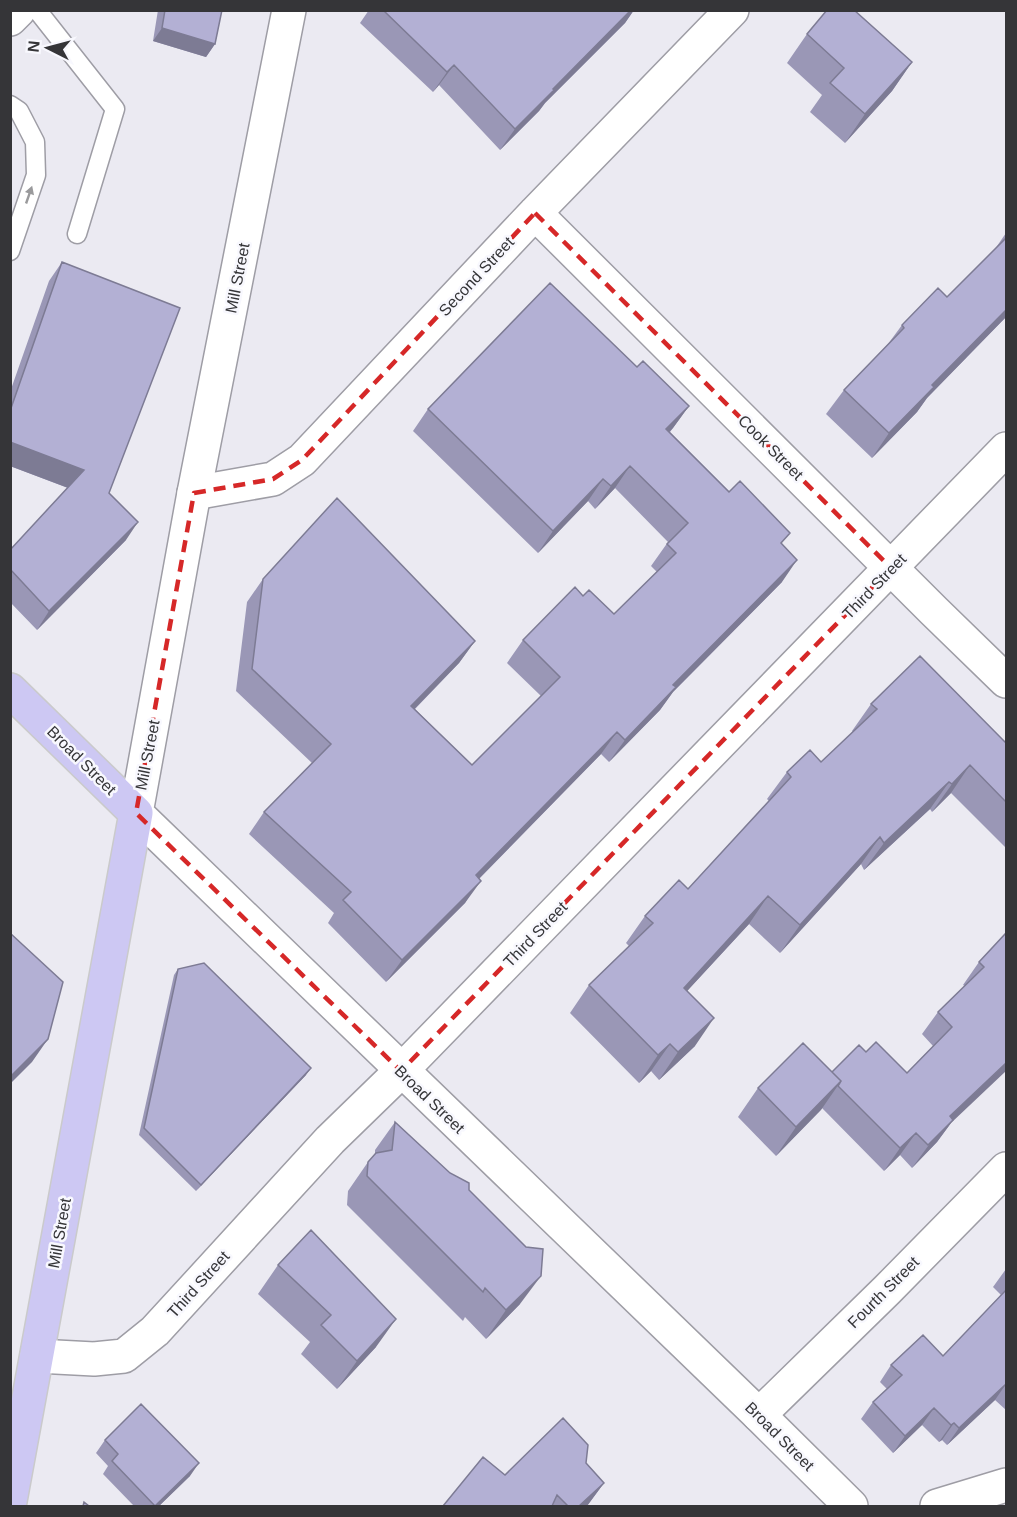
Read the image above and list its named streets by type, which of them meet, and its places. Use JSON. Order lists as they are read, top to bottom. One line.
{"streets":{"main road":["Mill Street","Broad Street"],"street":["Second Street","Cook Street","Third Street","Fourth Street"]},"crossings":[["Second Street","Mill Street"],["Second Street","Cook Street"],["Mill Street","Third Street"],["Mill Street","Broad Street"],["Cook Street","Third Street"],["Third Street","Broad Street"],["Broad Street","Fourth Street"]],"north":"left"}
